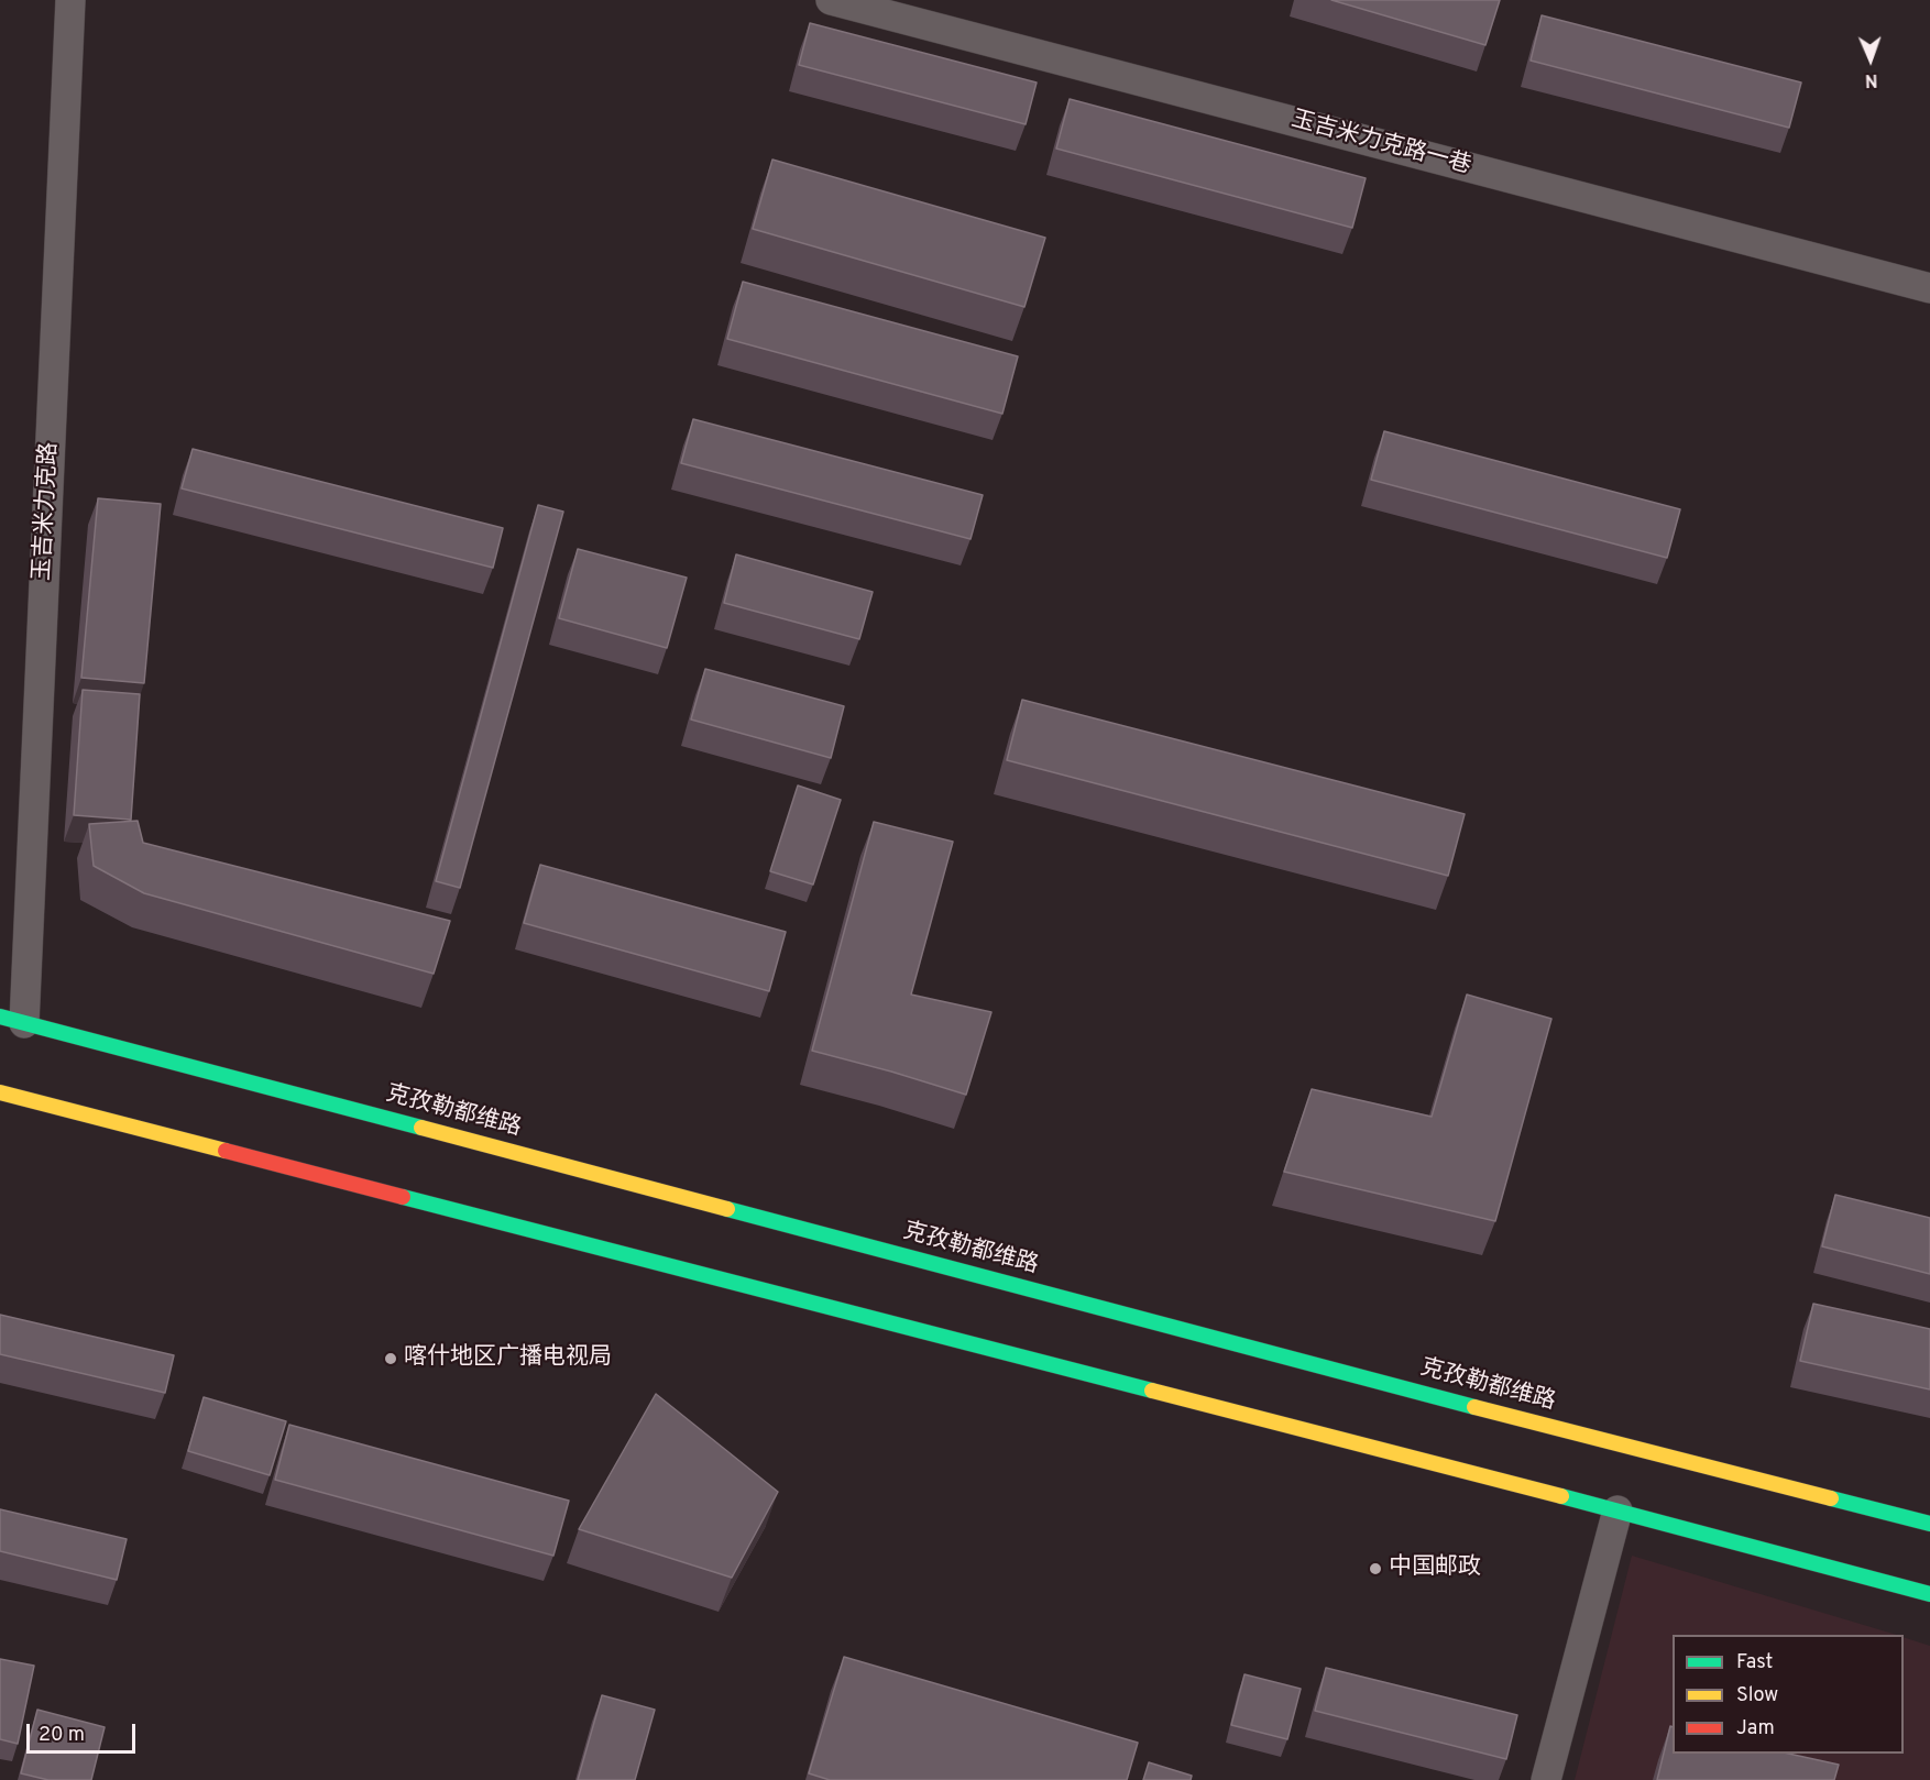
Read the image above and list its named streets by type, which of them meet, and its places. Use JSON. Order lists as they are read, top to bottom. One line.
{"streets":{"main road":["克孜勒都维路"],"street":["玉吉米力克路一巷","玉吉米力克路"]},"crossings":[["玉吉米力克路","克孜勒都维路"]],"places":["喀什地区广播电视局","中国邮政"],"legend":["Fast","Slow","Jam"],"scale_bar":"20 m","north":"bottom"}
